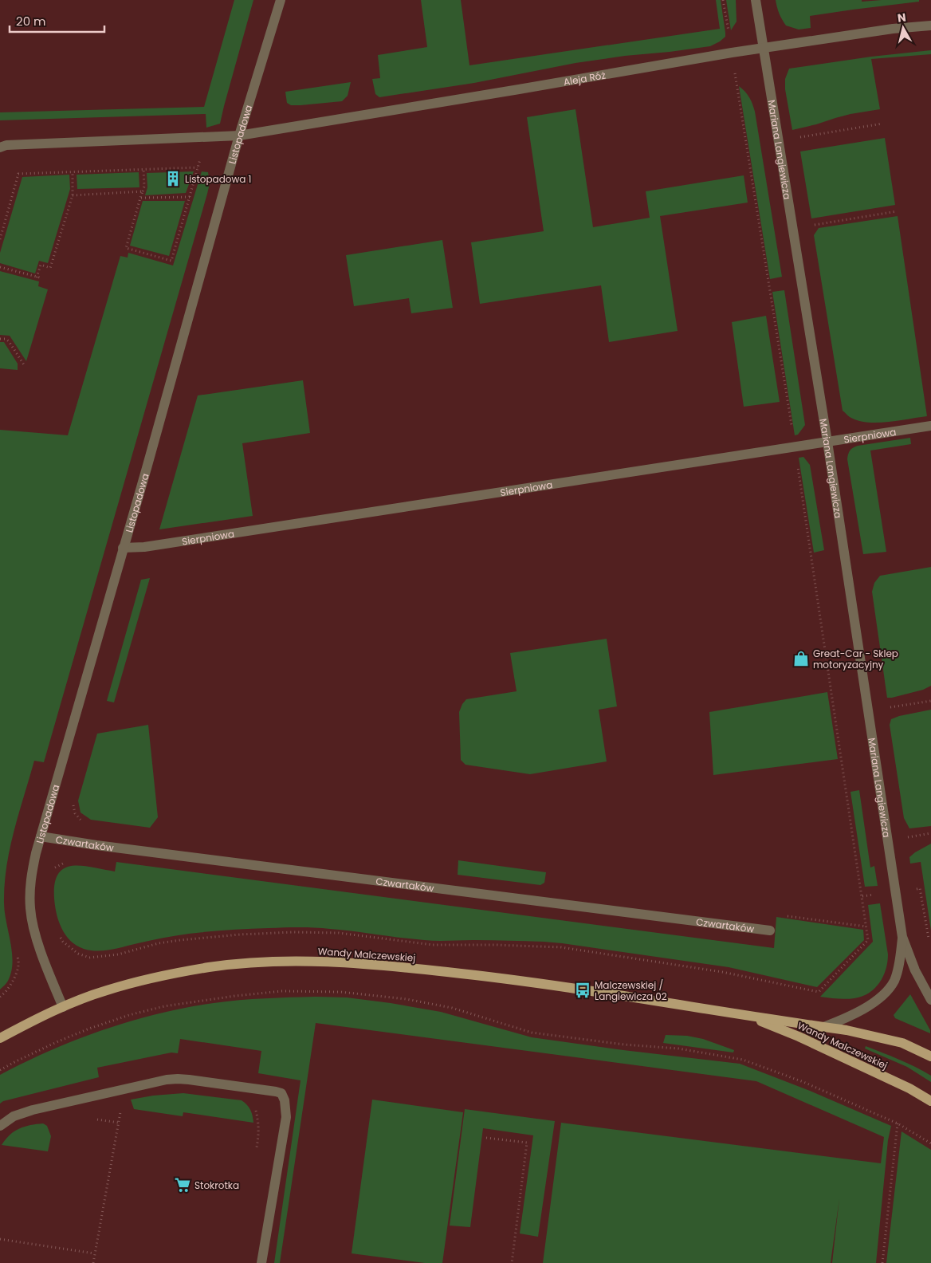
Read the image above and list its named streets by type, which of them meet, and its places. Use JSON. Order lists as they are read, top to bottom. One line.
{"streets":{"main road":["Wandy Malczewskiej"],"street":["Aleja Róż","Listopadowa","Mariana Langiewicza","Sierpniowa","Czwartaków"]},"crossings":[["Aleja Róż","Listopadowa"],["Aleja Róż","Mariana Langiewicza"],["Listopadowa","Sierpniowa"],["Listopadowa","Czwartaków"],["Listopadowa","Wandy Malczewskiej"],["Mariana Langiewicza","Sierpniowa"],["Mariana Langiewicza","Wandy Malczewskiej"]],"places":{"building":["Listopadowa 1"],"shop":["Great-Car - Sklep motoryzacyjny"],"bus stop":["Malczewskiej / Langiewicza 02"],"supermarket":["Stokrotka"]},"scale_bar":"20 m","north":"top"}
